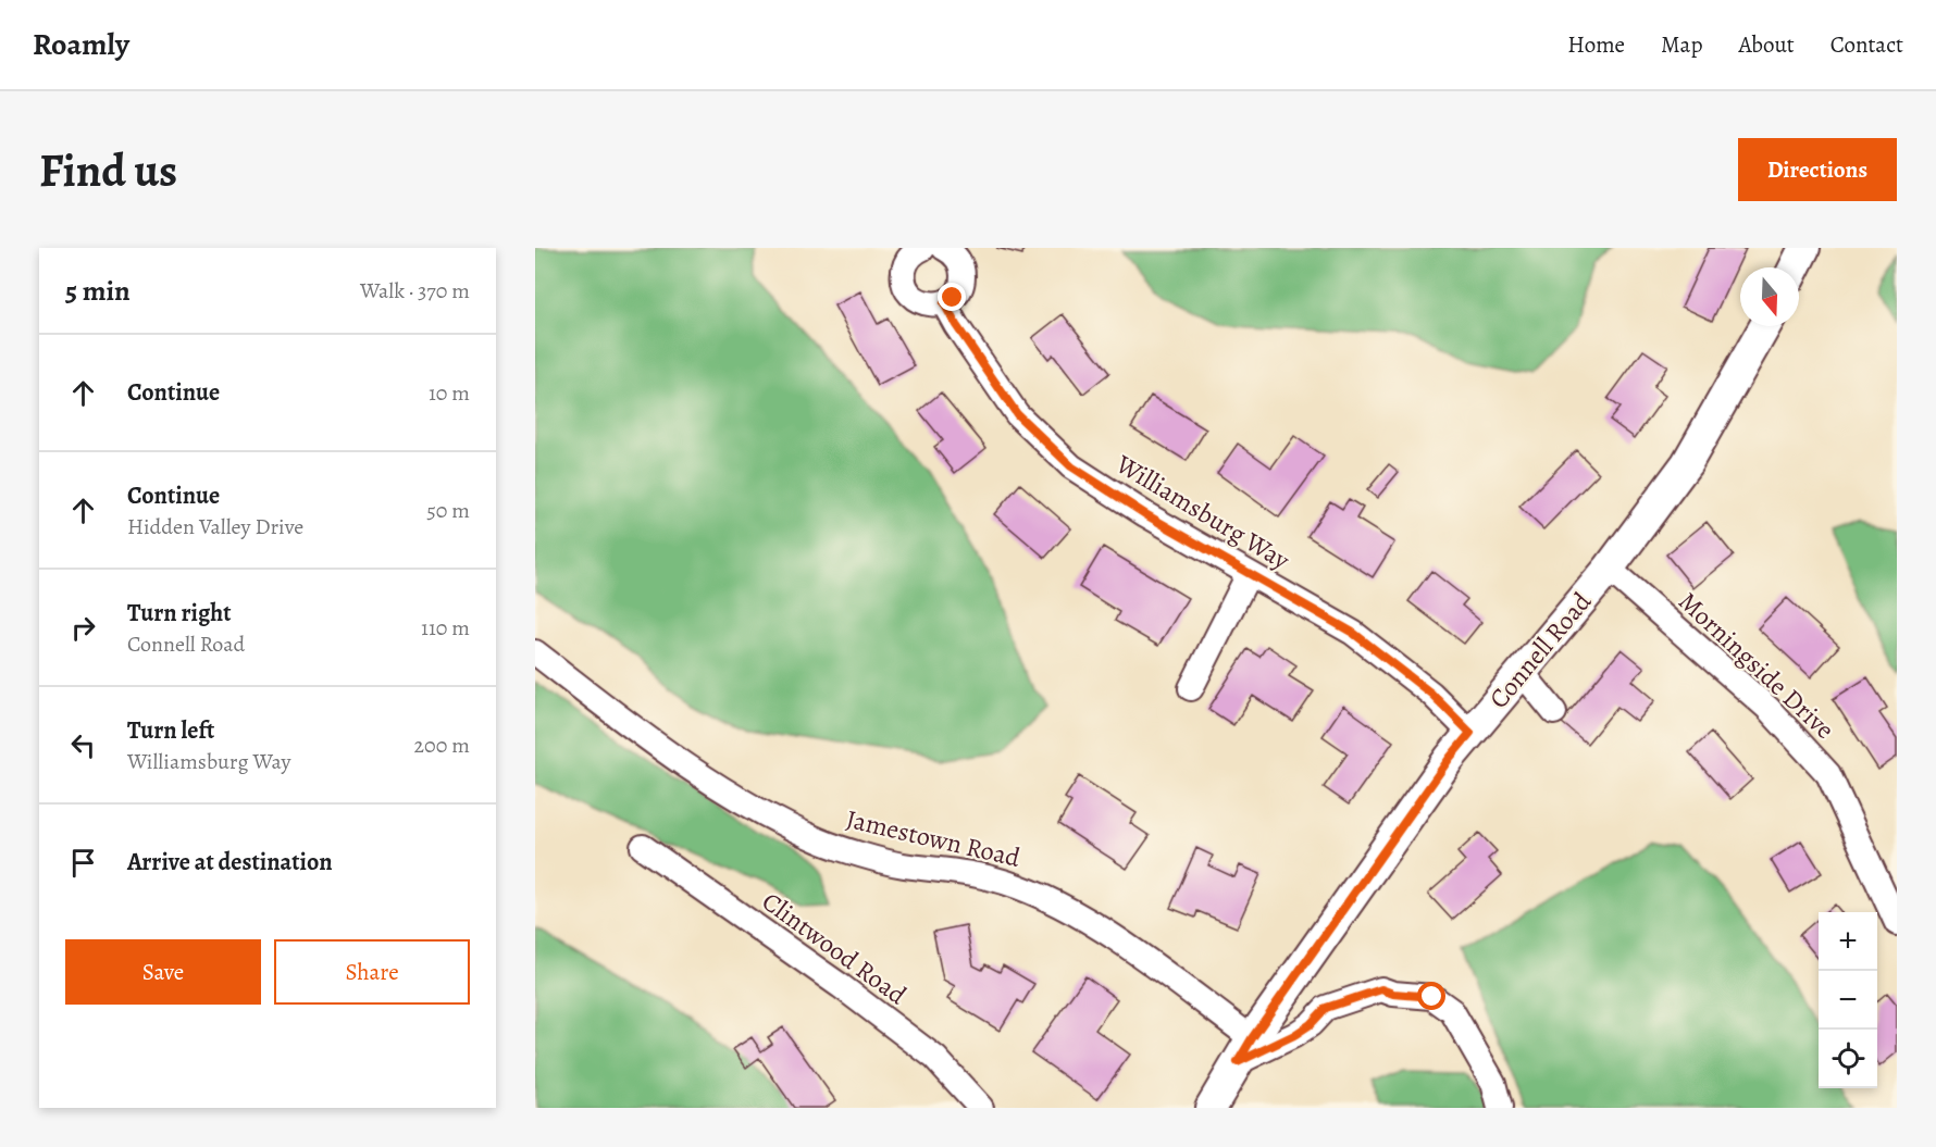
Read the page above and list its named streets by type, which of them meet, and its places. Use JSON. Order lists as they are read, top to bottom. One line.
{"streets":{"main road":["Connell Road"],"street":["Williamsburg Way","Morningside Drive","Jamestown Road","Clintwood Road"]},"crossings":[["Williamsburg Way","Connell Road"],["Connell Road","Morningside Drive"],["Connell Road","Jamestown Road"]],"north":"bottom","page":{"header":"Roamly","nav":["Home","Map","About","Contact"],"buttons":["Directions",["Save","Share"]],"title":"Find us","heading":["5 min","Walk · 370 m"],"list":[["Continue","10 m"],["Continue","Hidden Valley Drive","50 m"],["Turn right","Connell Road","110 m"],["Turn left","Williamsburg Way","200 m"],"Arrive at destination"],"map_buttons":["+","−"]}}
